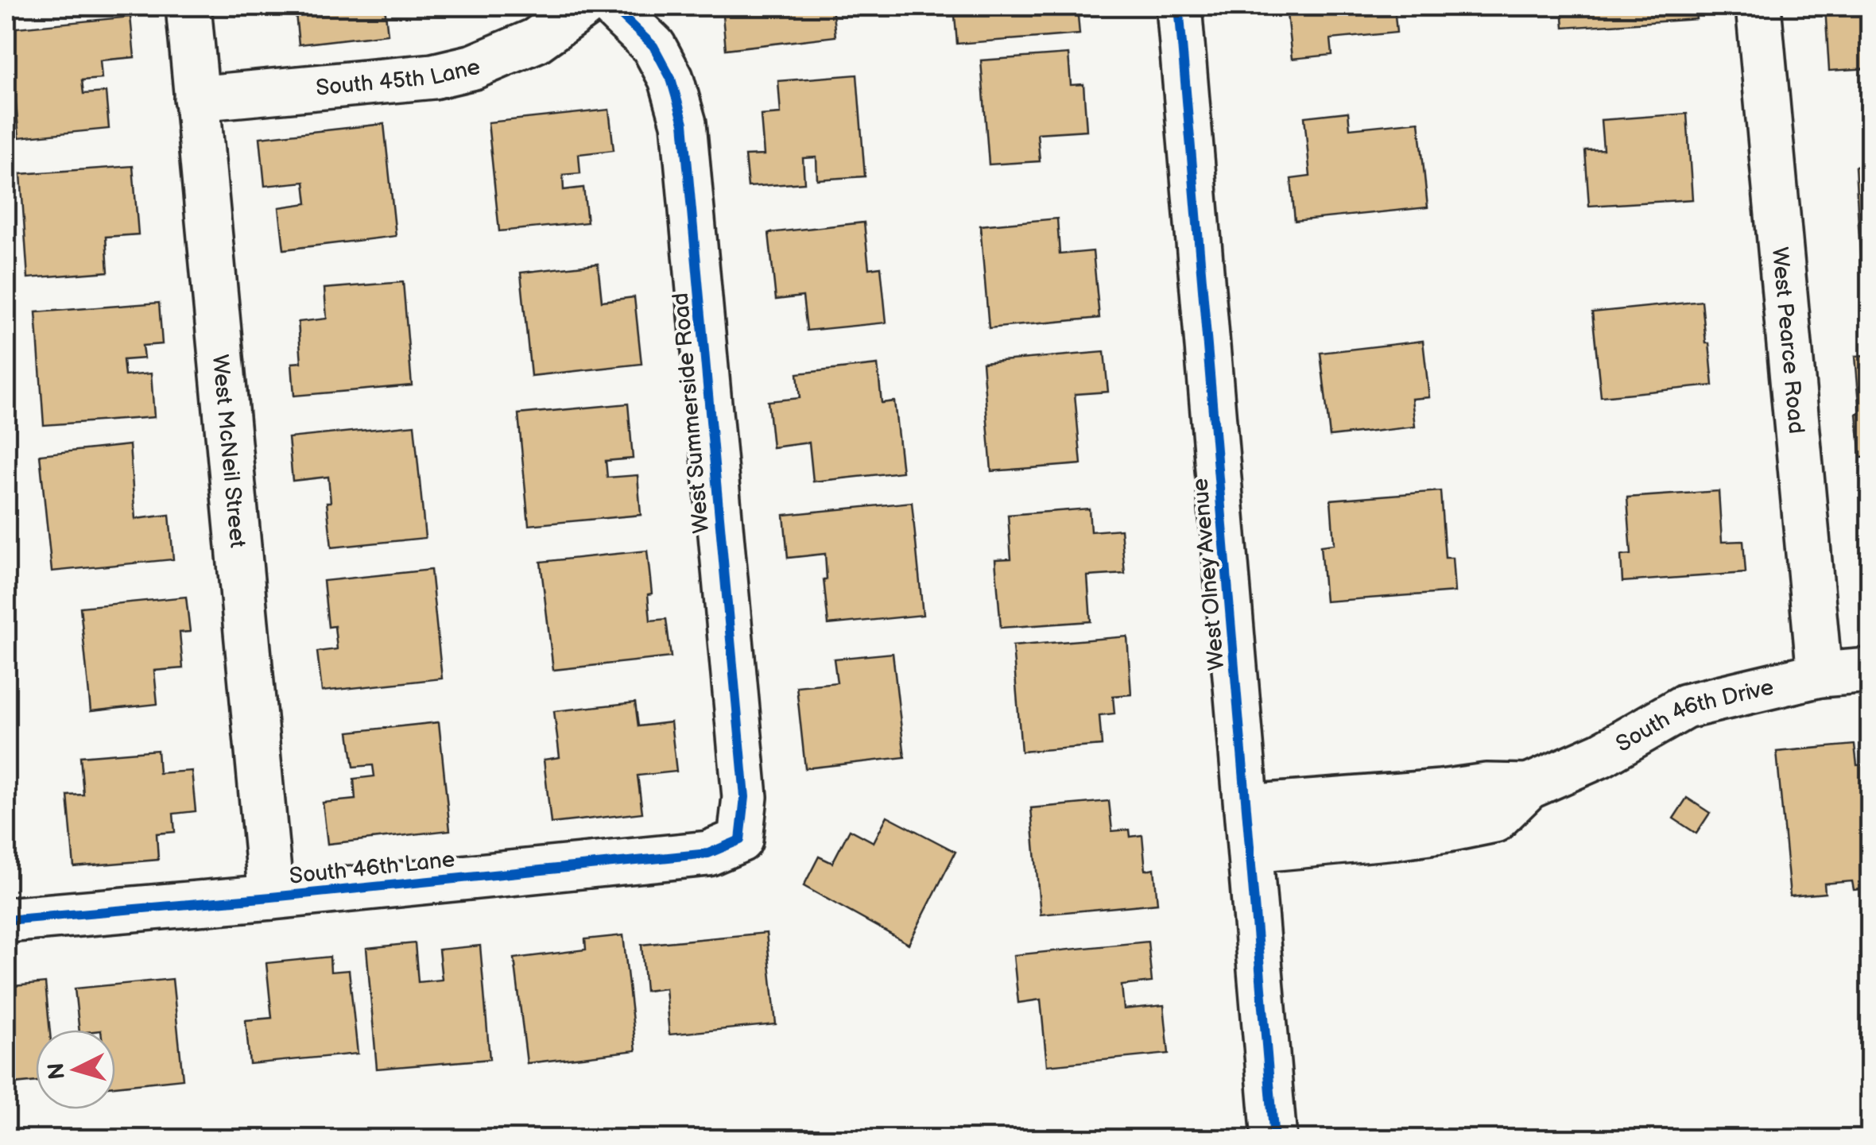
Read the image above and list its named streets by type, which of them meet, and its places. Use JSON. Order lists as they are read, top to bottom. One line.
{"streets":{"street":["South 45th Lane","West Pearce Road","West Summerside Road","West McNeil Street","West Olney Avenue","South 46th Drive","South 46th Lane"]},"crossings":[["South 45th Lane","West McNeil Street"],["West Pearce Road","South 46th Drive"],["West Summerside Road","South 46th Lane"],["West McNeil Street","South 46th Lane"],["West Olney Avenue","South 46th Drive"]],"north":"left"}
